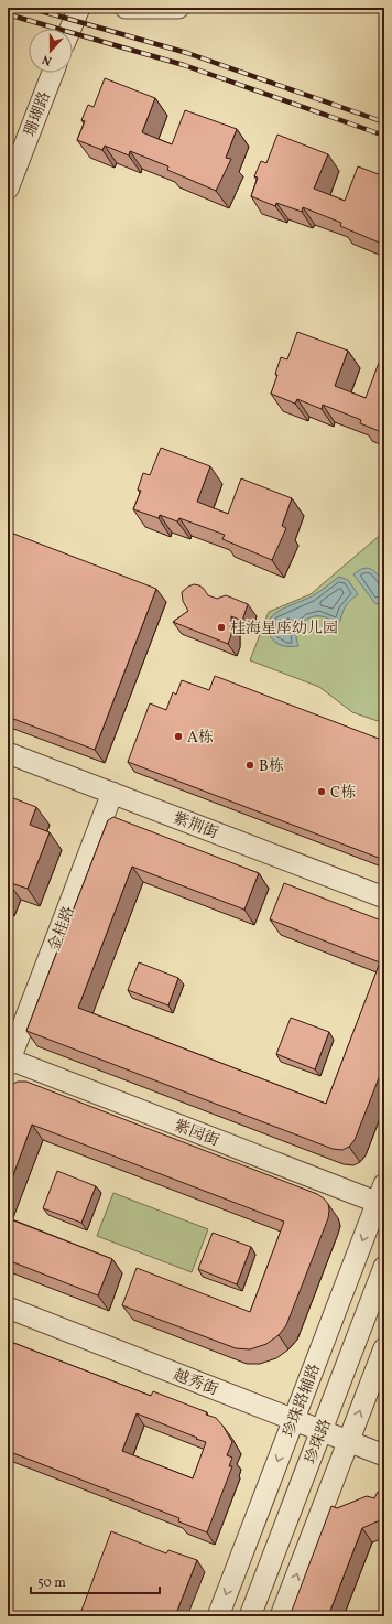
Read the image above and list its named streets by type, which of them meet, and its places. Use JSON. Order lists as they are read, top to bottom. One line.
{"streets":{"street":["珊瑚路","紫荆街","金桂路","紫园街","越秀街","珍珠路辅路","珍珠路"]},"crossings":[["紫荆街","金桂路"],["金桂路","紫园街"],["紫园街","珍珠路辅路"],["越秀街","珍珠路辅路"],["越秀街","珍珠路"]],"places":["桂海星座幼儿园","A栋","B栋","C栋"],"scale_bar":"50 m","north":"bottom"}
